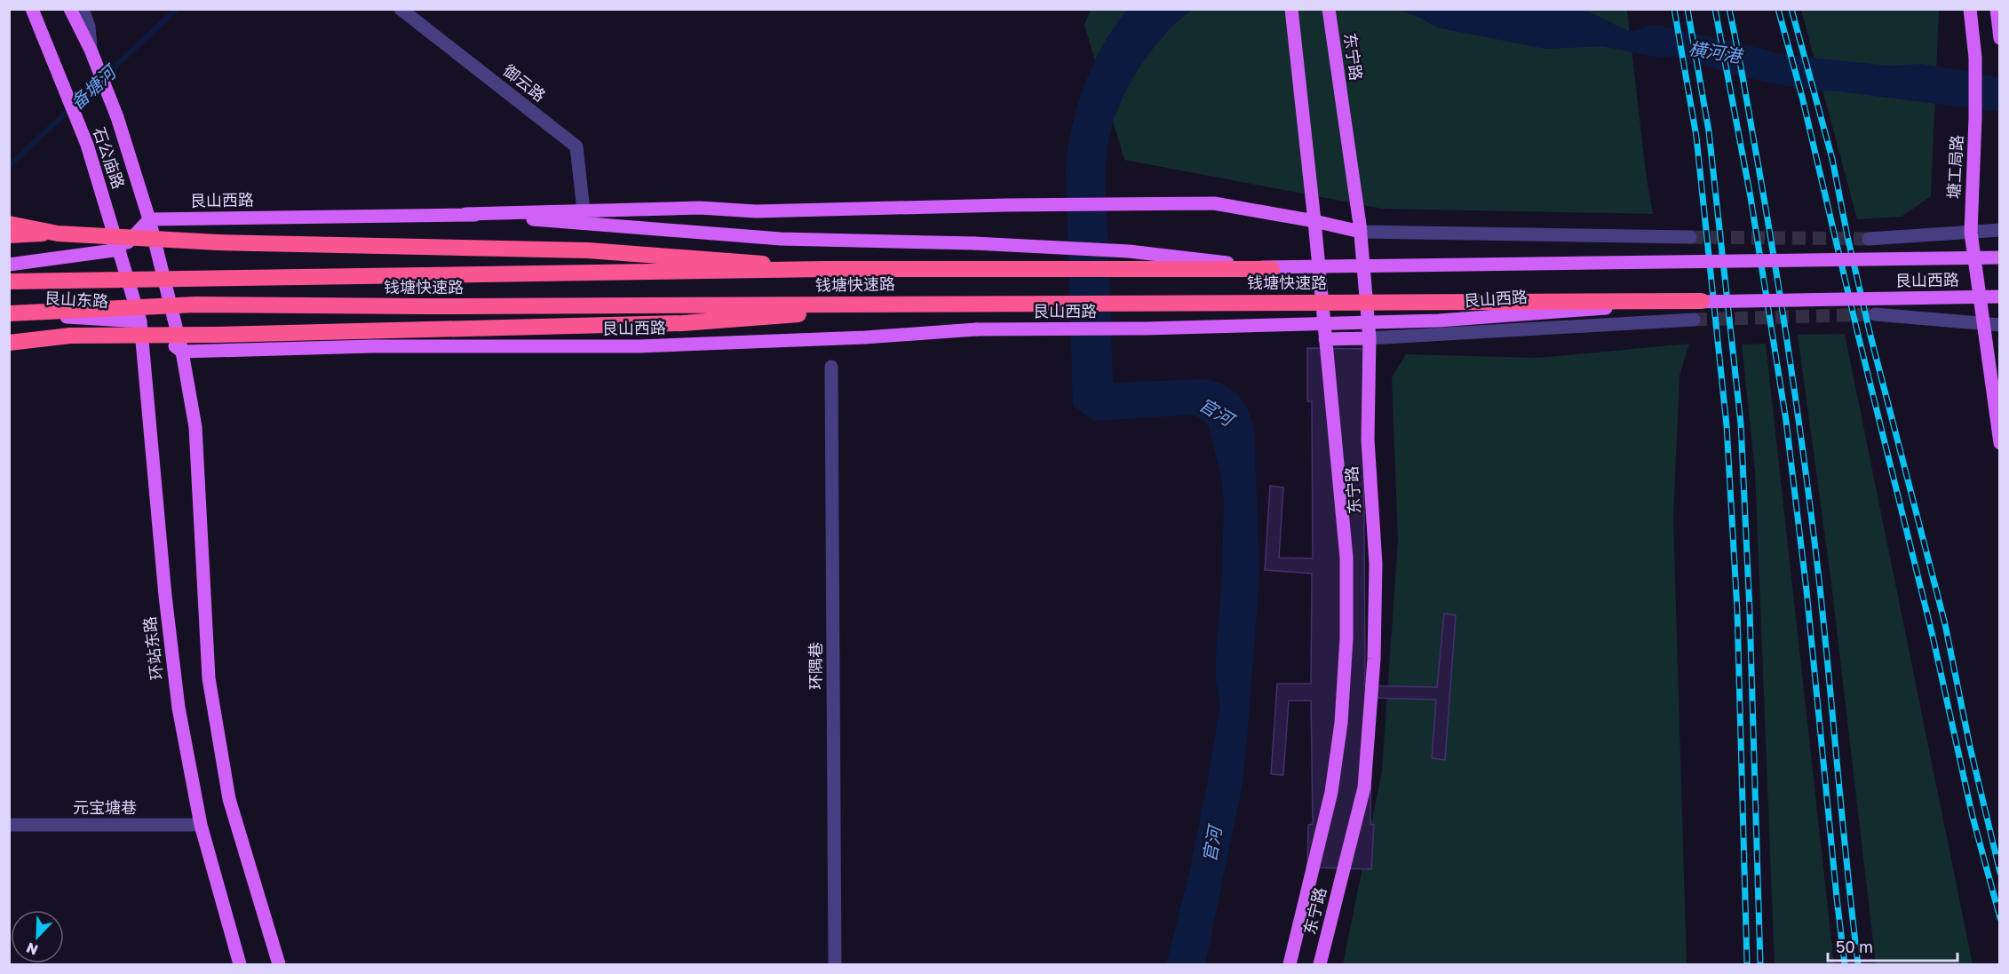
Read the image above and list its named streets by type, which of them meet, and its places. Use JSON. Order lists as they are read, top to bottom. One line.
{"streets":{"highway":["钱塘快速路"],"main road":["东宁路","石公庙路","塘工局路","艮山西路","艮山东路","环站东路"],"street":["御云路","环隅巷","元宝塘巷"]},"crossings":[["东宁路","艮山西路"],["御云路","艮山西路"],["石公庙路","艮山西路"],["石公庙路","艮山东路"],["石公庙路","环站东路"],["艮山西路","钱塘快速路"],["钱塘快速路","艮山东路"],["艮山东路","环站东路"],["环站东路","元宝塘巷"]],"water":["横河港","备塘河","官河"],"scale_bar":"50 m","north":"bottom left"}
